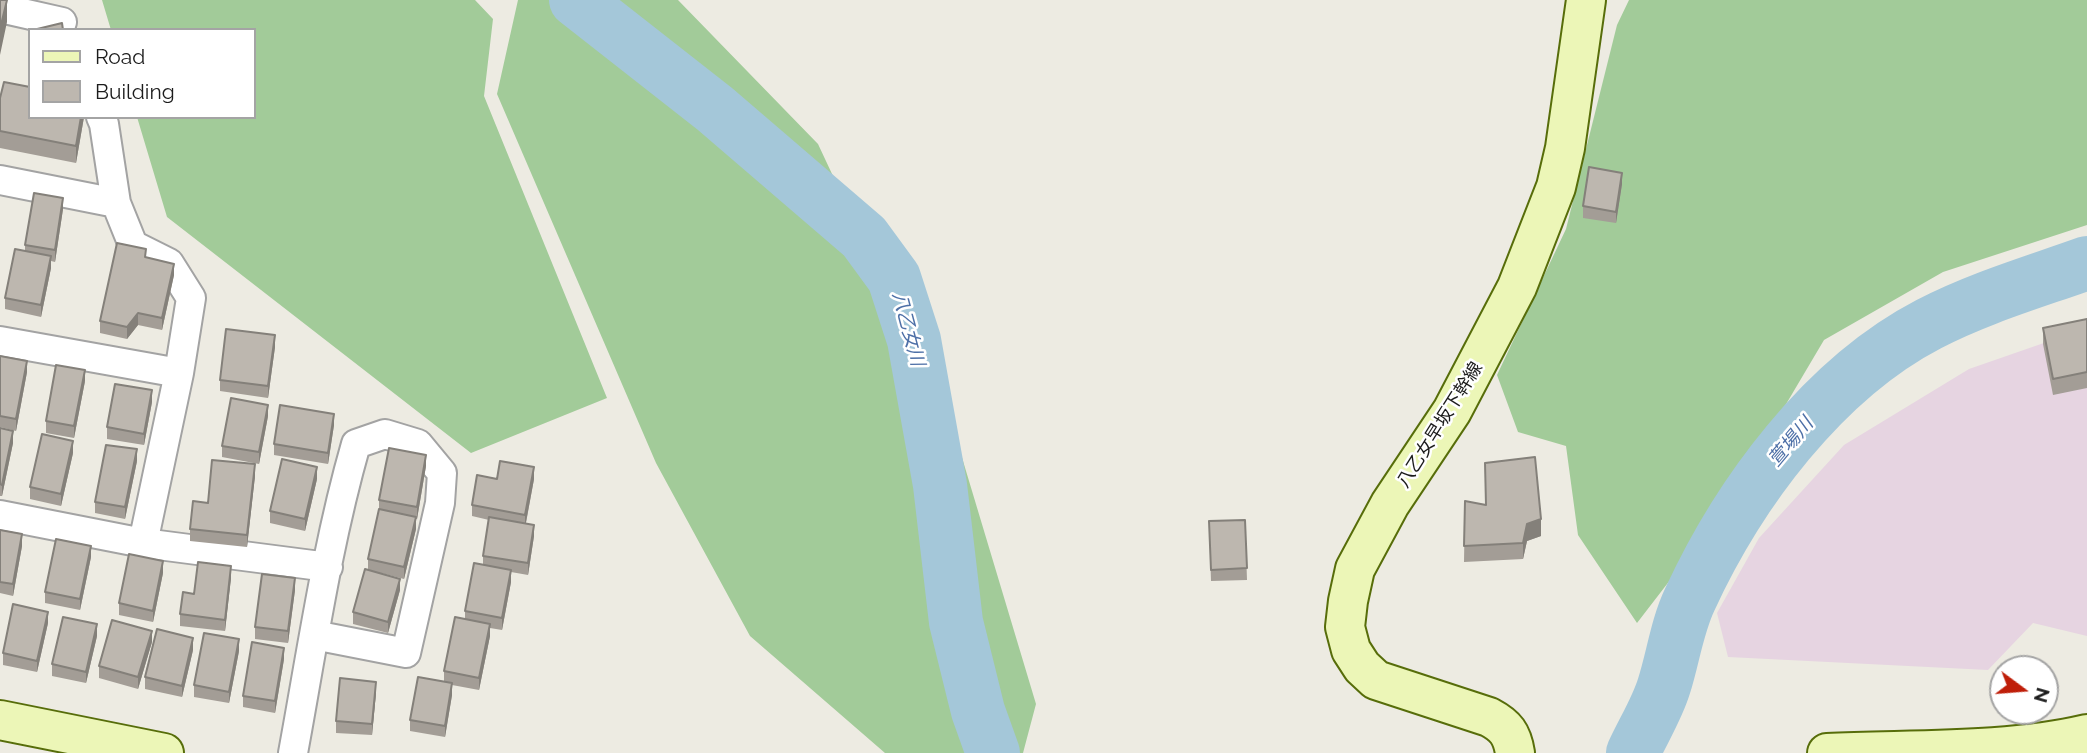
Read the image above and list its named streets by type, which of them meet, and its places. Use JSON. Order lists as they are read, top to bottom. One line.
{"streets":{"street":["八乙女早坂下幹線"]},"water":["八乙女川","萱場川"],"legend":["Road","Building"],"north":"right"}
